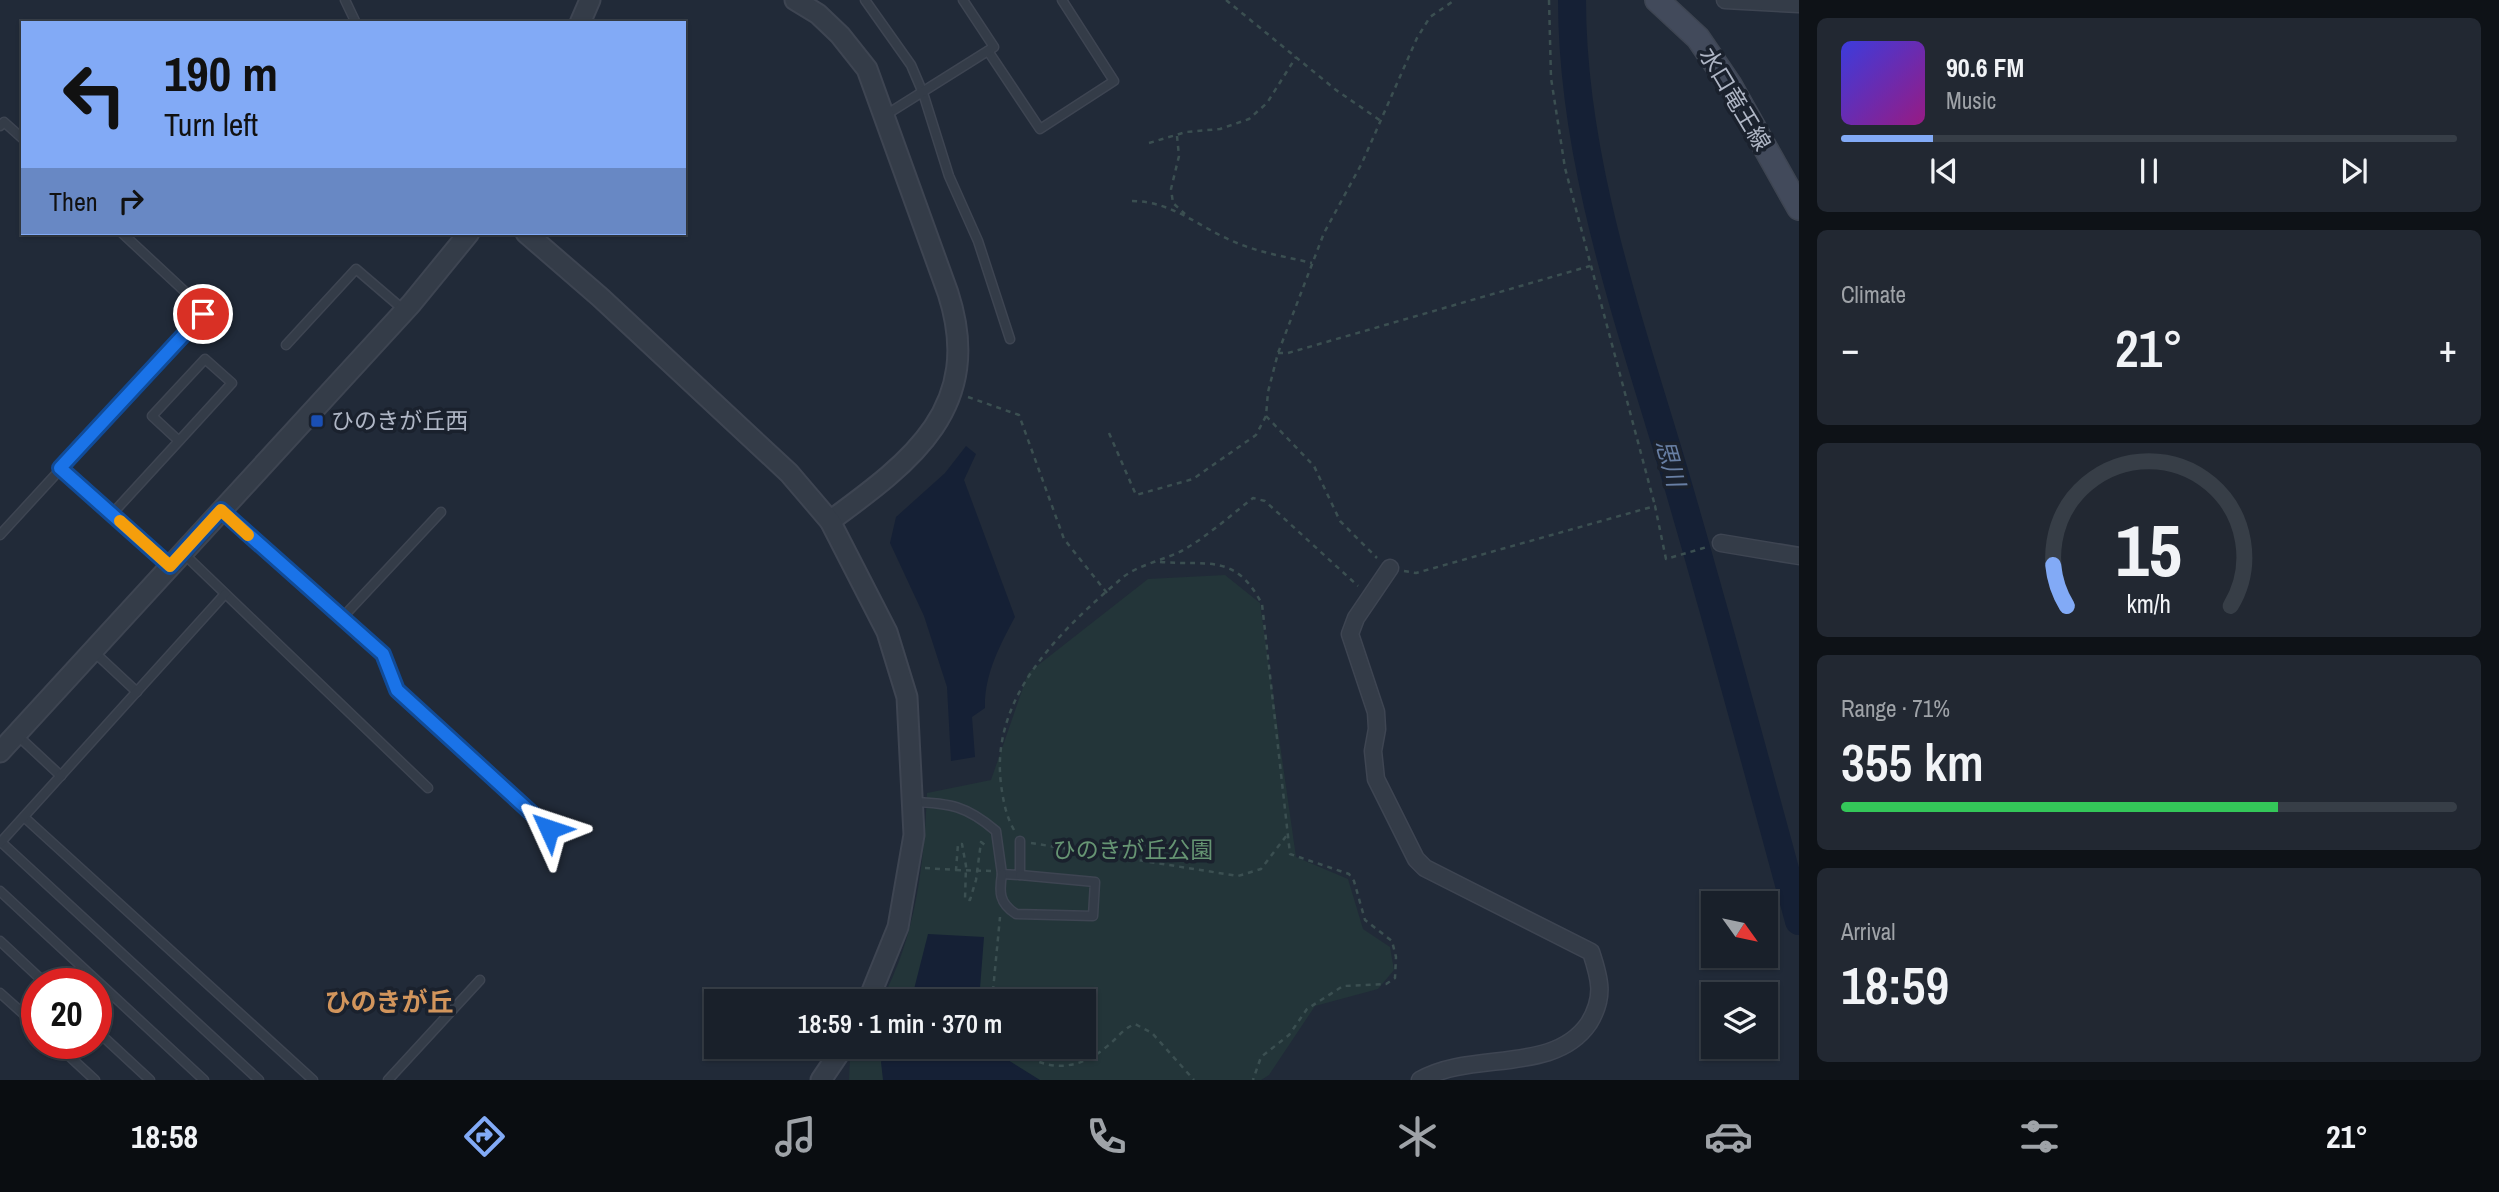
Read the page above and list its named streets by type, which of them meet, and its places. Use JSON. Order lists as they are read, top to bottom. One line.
{"streets":{"main road":["水口竜王線"]},"districts":["ひのきが丘"],"water":["思川"],"parks":["ひのきが丘公園"],"places":{"transit":["ひのきが丘西"]},"north":"bottom right","page":{"turn":["190 m","Turn left"],"song":["90.6 FM","Music"],"then":"Then","tile":["Climate",["Range · 71%","355 km"],["Arrival","18:59"]],"heat":["−","21°","+"],"limit":"20","trip":"18:59 · 1 min · 370 m","tabs":["18:58","21°"],"gauge":["15","km/h"]}}
